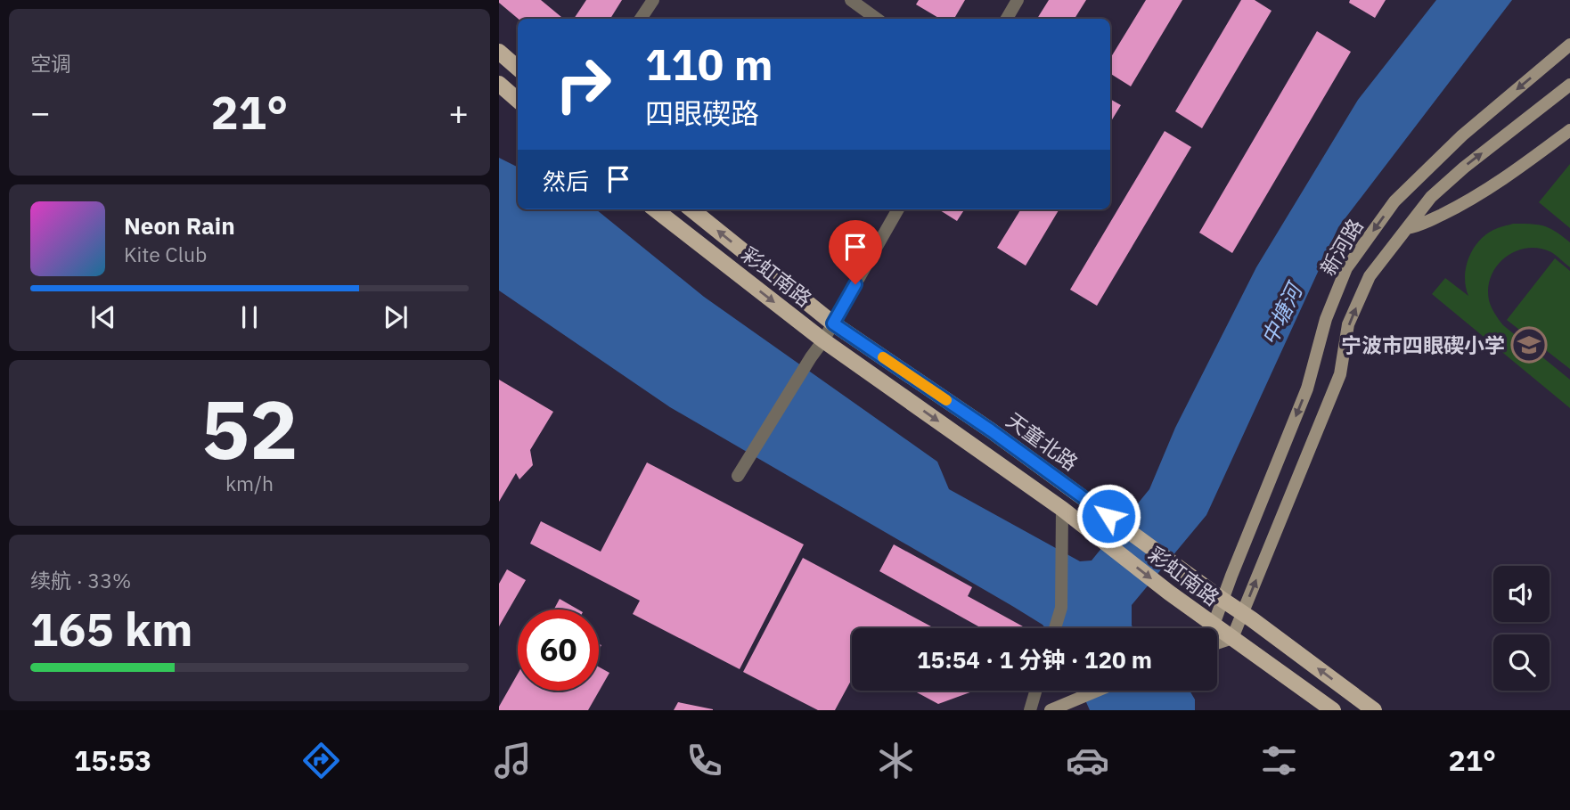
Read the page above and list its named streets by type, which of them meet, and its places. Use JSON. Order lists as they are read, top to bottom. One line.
{"streets":{"main road":["新河路","彩虹南路","天童北路"]},"crossings":[["新河路","彩虹南路"],["新河路","天童北路"]],"one_way":["彩虹南路","天童北路"],"water":["中塘河"],"places":{"school or university":["宁波市四眼碶小学"]},"page":{"tile":["空调",["52","km/h"],["续航 · 33%","165 km"]],"turn":["110 m","四眼碶路"],"heat":["−","21°","+"],"then":"然后","song":["Neon Rain","Kite Club"],"limit":"60","trip":"15:54 · 1 分钟 · 120 m","tabs":["15:53","21°"]}}
